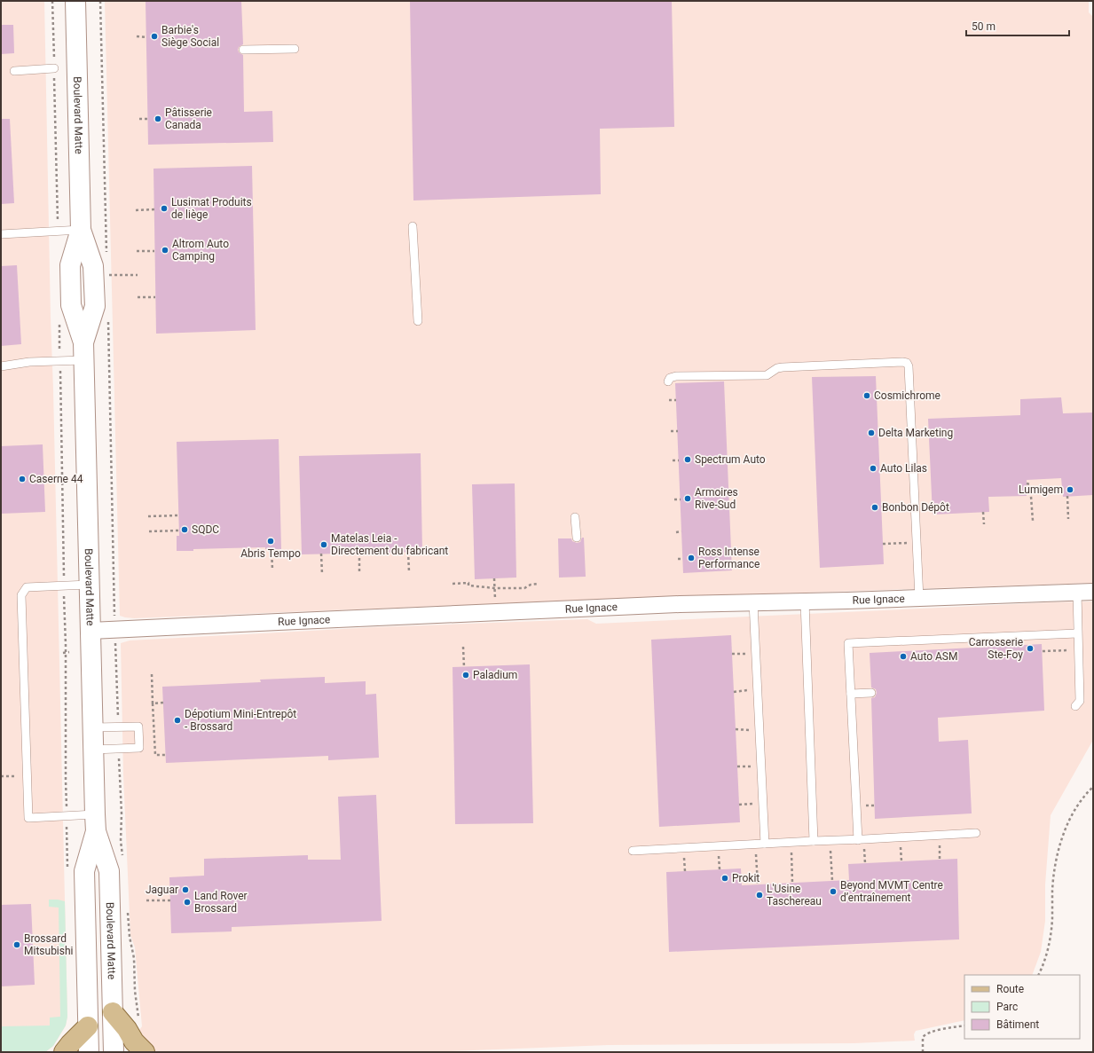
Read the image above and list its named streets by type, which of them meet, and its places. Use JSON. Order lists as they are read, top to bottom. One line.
{"streets":{"main road":["Boulevard Matte"],"street":["Rue Ignace"]},"crossings":[["Boulevard Matte","Rue Ignace"]],"places":["Barbie's Siège Social","Pâtisserie Canada","Lusimat Produits de liège","Altrom Auto Camping","Cosmichrome","Delta Marketing","Spectrum Auto","Auto Lilas","Caserne 44","Lumigem","Armoires Rive-Sud","Bonbon Dépôt","SQDC","Abris Tempo","Matelas Leia - Directement du fabricant","Ross Intense Performance","Carrosserie Ste-Foy","Auto ASM","Paladium","Dépotium Mini-Entrepôt - Brossard","Prokit","Jaguar","Beyond MVMT Centre d’entraînement","L'Usine Taschereau","Land Rover Brossard","Brossard Mitsubishi"],"legend":["Route","Parc","Bâtiment"],"scale_bar":"50 m"}
